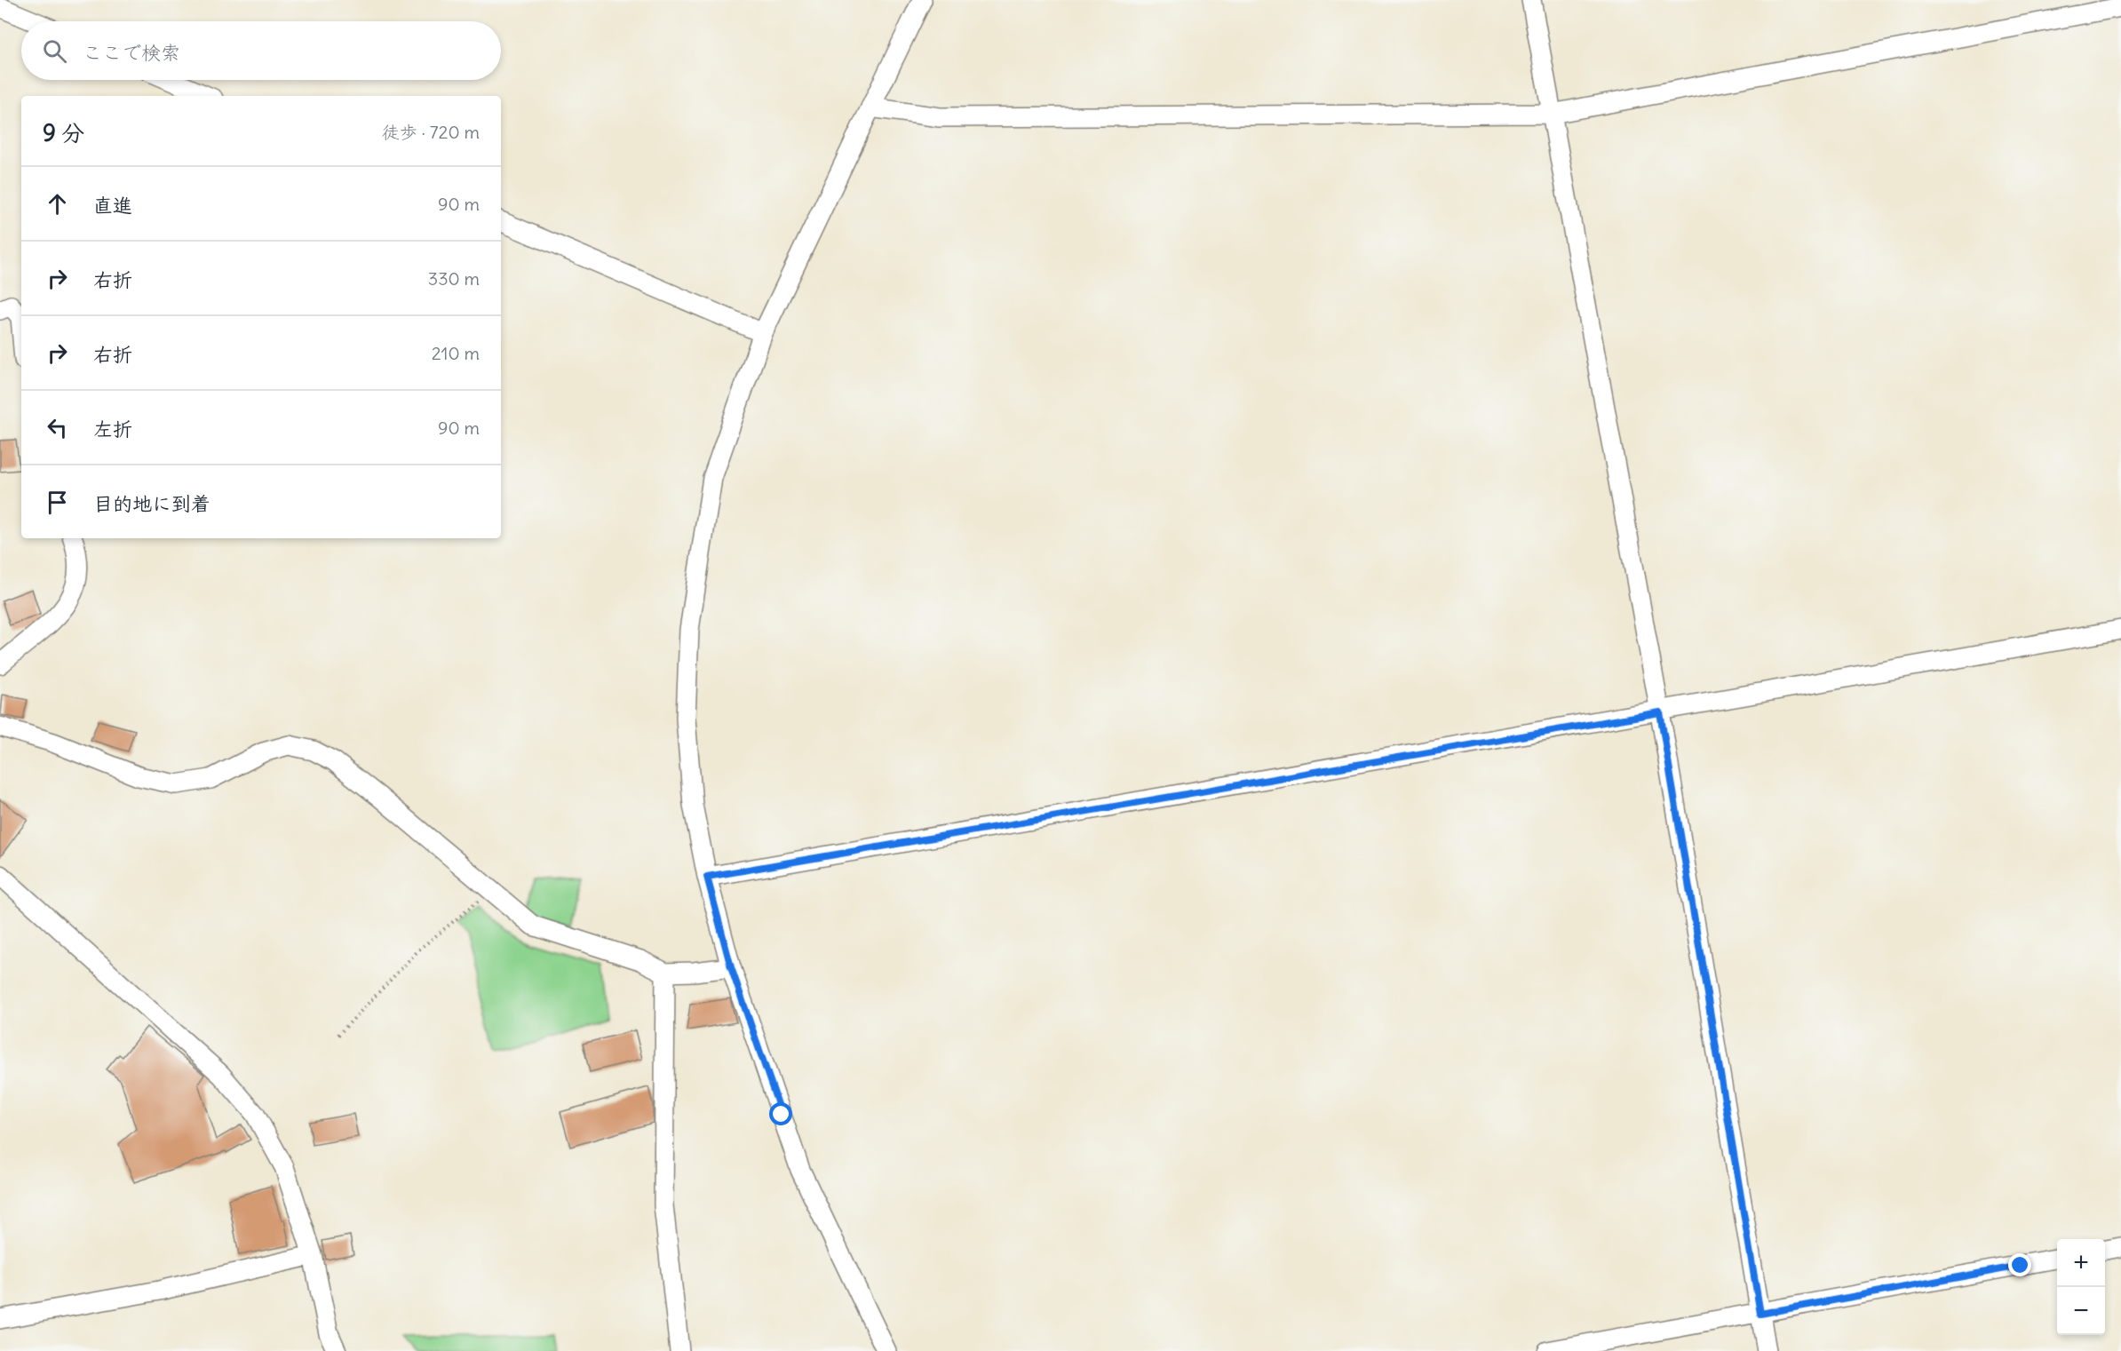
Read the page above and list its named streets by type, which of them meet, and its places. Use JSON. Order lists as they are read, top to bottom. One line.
{"page":{"search":"ここで検索","heading":["9 分","徒歩 · 720 m"],"list":[["直進","90 m"],["右折","330 m"],["右折","210 m"],["左折","90 m"],"目的地に到着"],"map_buttons":["+","−"]}}
